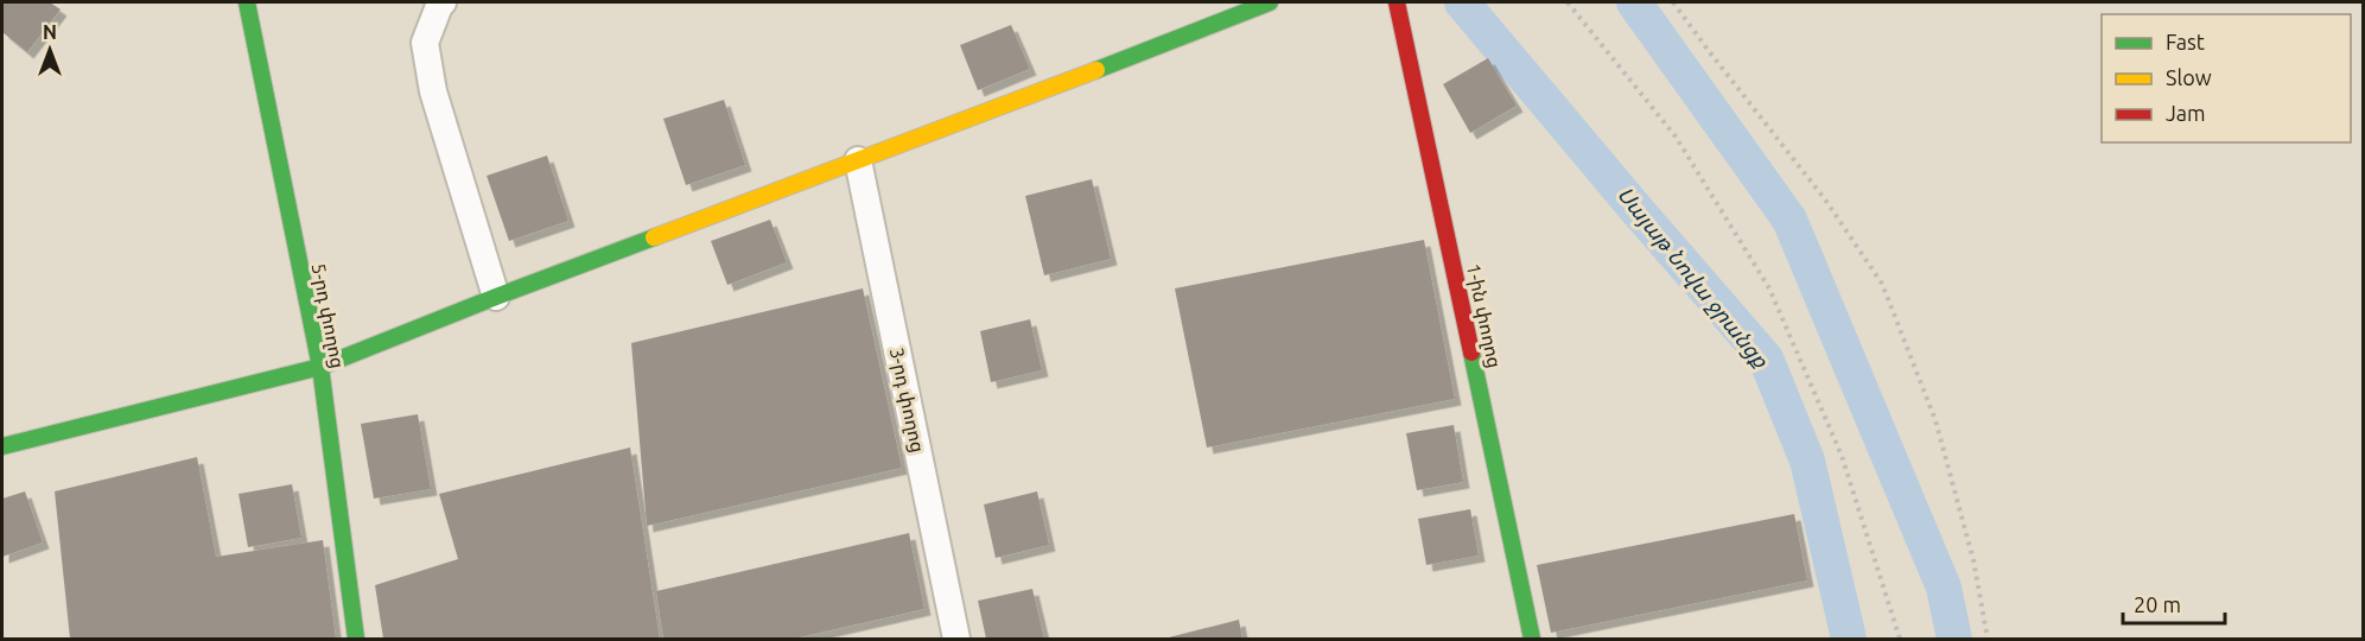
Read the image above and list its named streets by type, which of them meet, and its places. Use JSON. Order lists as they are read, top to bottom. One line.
{"streets":{"street":["5-րդ փողոց","1-ին փողոց","3-րդ փողոց"]},"water":["Սայաթ Նովա ջրանցք"],"legend":["Fast","Slow","Jam"],"scale_bar":"20 m","north":"top"}
